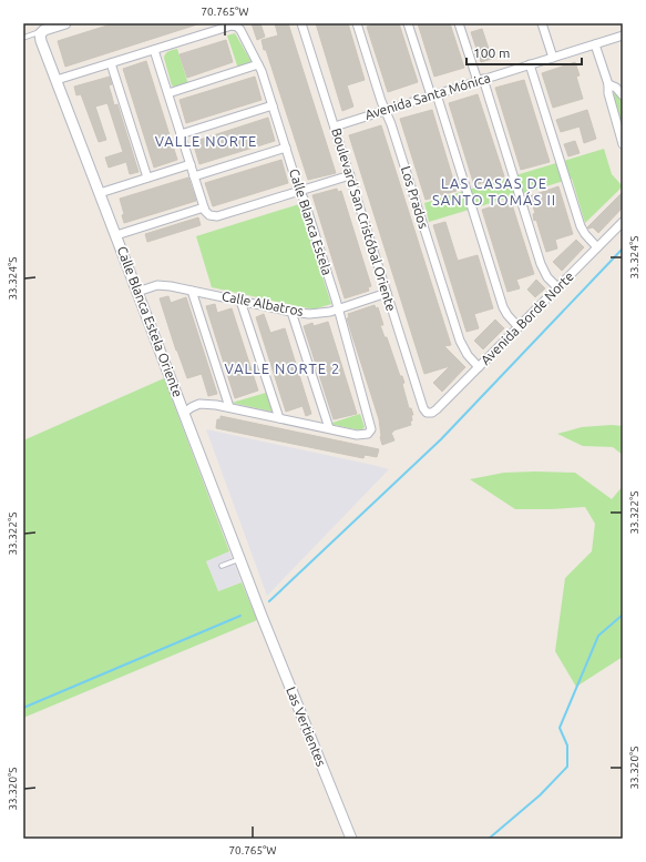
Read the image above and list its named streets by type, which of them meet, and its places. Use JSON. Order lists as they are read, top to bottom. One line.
{"streets":{"street":["Avenida Santa Mónica","Los Prados","Boulevard San Cristóbal Oriente","Calle Blanca Estela","Calle Albatros","Avenida Borde Norte","Calle Blanca Estela Oriente","Las Vertientes"]},"crossings":[["Avenida Santa Mónica","Los Prados"],["Avenida Santa Mónica","Boulevard San Cristóbal Oriente"],["Los Prados","Avenida Borde Norte"],["Boulevard San Cristóbal Oriente","Calle Albatros"],["Boulevard San Cristóbal Oriente","Avenida Borde Norte"],["Calle Blanca Estela","Calle Albatros"],["Calle Albatros","Calle Blanca Estela Oriente"],["Calle Blanca Estela Oriente","Las Vertientes"]],"districts":["VALLE NORTE","LAS CASAS DE SANTO TOMÁS II","VALLE NORTE 2"],"scale_bar":"100 m","coordinates":["70.765°W","33.324°S","33.322°S","33.320°S"]}
